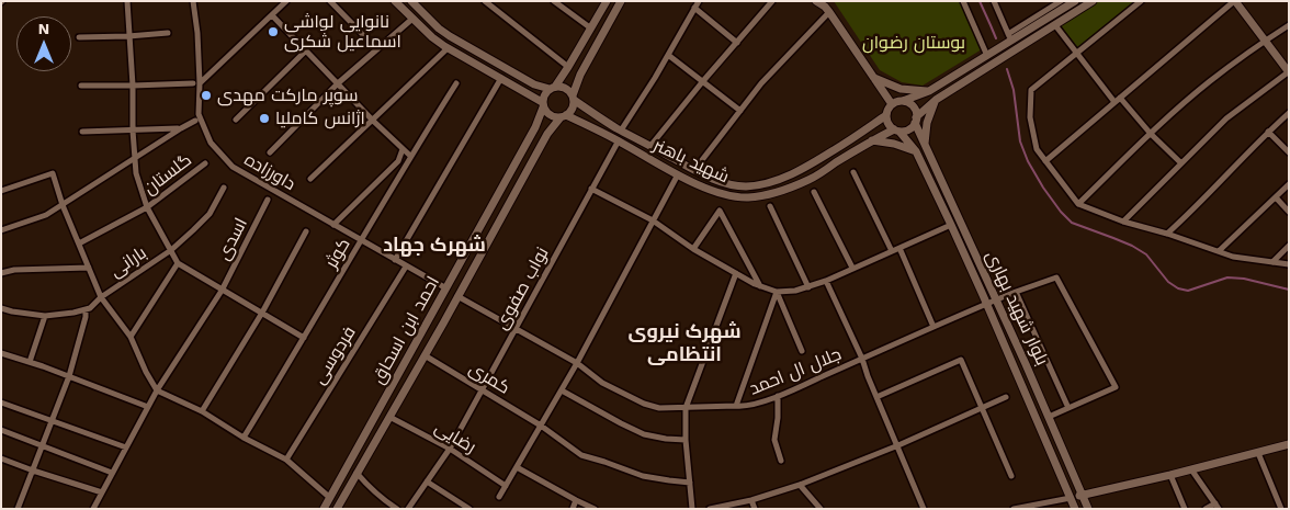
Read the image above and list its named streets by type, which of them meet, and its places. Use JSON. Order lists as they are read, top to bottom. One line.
{"streets":{"main road":["شهید باهنر","بلوار شهید بهاری","احمد ابن اسحاق"],"street":["داورزاده","گلستان","اسدی","کوثر","بارانی","نواب صفوی","فردوسی","جلال ال احمد","کمری","رضایی"]},"crossings":[["شهید باهنر","نواب صفوی"],["شهید باهنر","بلوار شهید بهاری"],["شهید باهنر","احمد ابن اسحاق"],["داورزاده","کوثر"],["داورزاده","احمد ابن اسحاق"],["داورزاده","فردوسی"],["نواب صفوی","جلال ال احمد"],["نواب صفوی","کمری"],["نواب صفوی","رضایی"],["بلوار شهید بهاری","جلال ال احمد"],["احمد ابن اسحاق","جلال ال احمد"],["احمد ابن اسحاق","کمری"],["احمد ابن اسحاق","رضایی"]],"districts":["شهرک جهاد","شهرک نیروی انتظامی"],"parks":["بوستان رضوان"],"places":["نانوایی لواشی اسماعیل شکری","سوپر مارکت مهدی","اژانس کاملیا"],"north":"top"}
